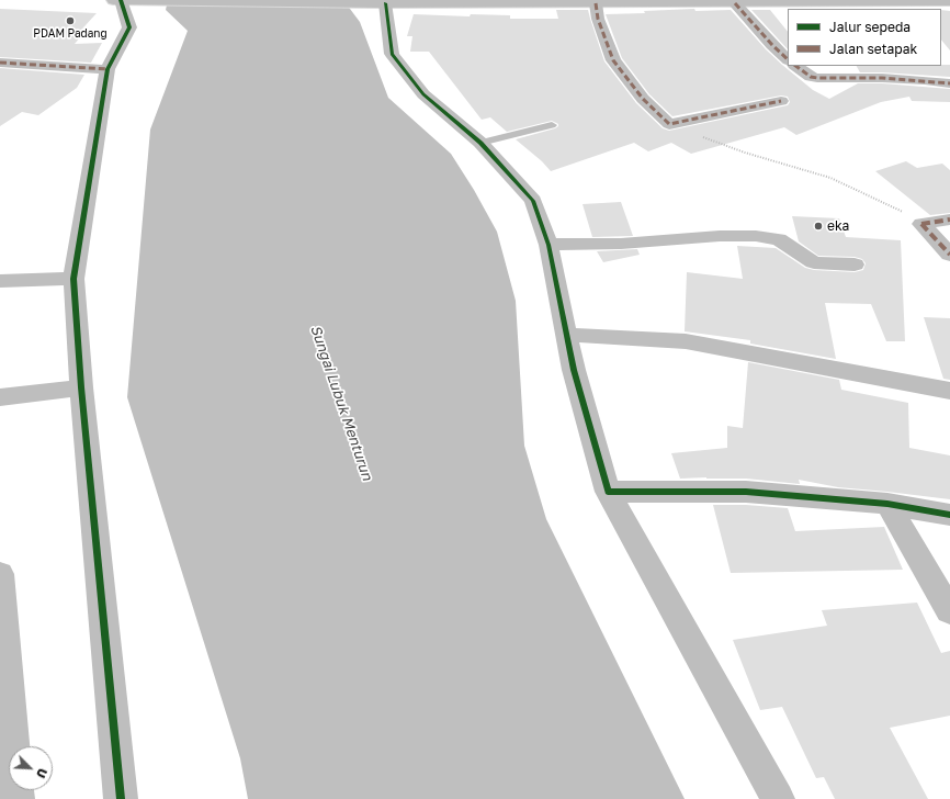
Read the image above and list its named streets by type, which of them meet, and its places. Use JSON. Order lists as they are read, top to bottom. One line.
{"water":["Sungai Lubuk Menturun"],"places":["PDAM Padang","eka"],"legend":["Jalur sepeda","Jalan setapak"],"north":"bottom right"}
